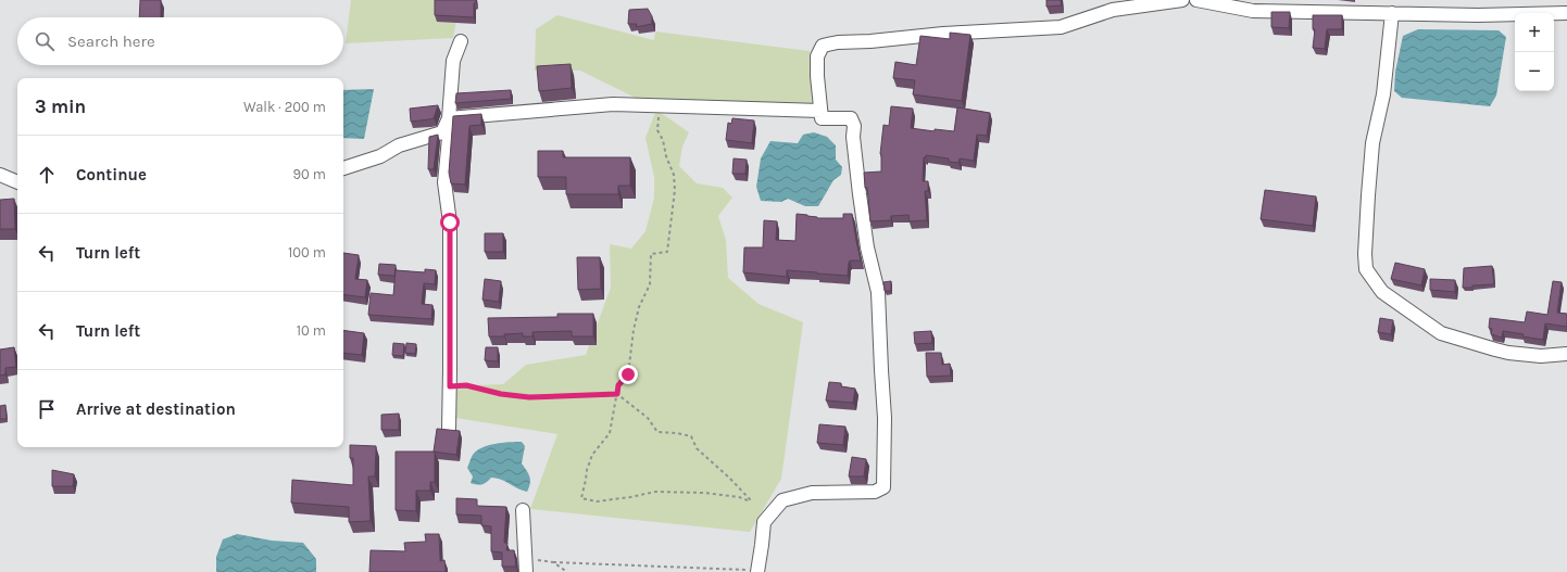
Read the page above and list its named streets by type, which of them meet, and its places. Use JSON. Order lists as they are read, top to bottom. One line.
{"page":{"map_buttons":["+","−"],"search":"Search here","heading":["3 min","Walk · 200 m"],"list":[["Continue","90 m"],["Turn left","100 m"],["Turn left","10 m"],"Arrive at destination"]}}
